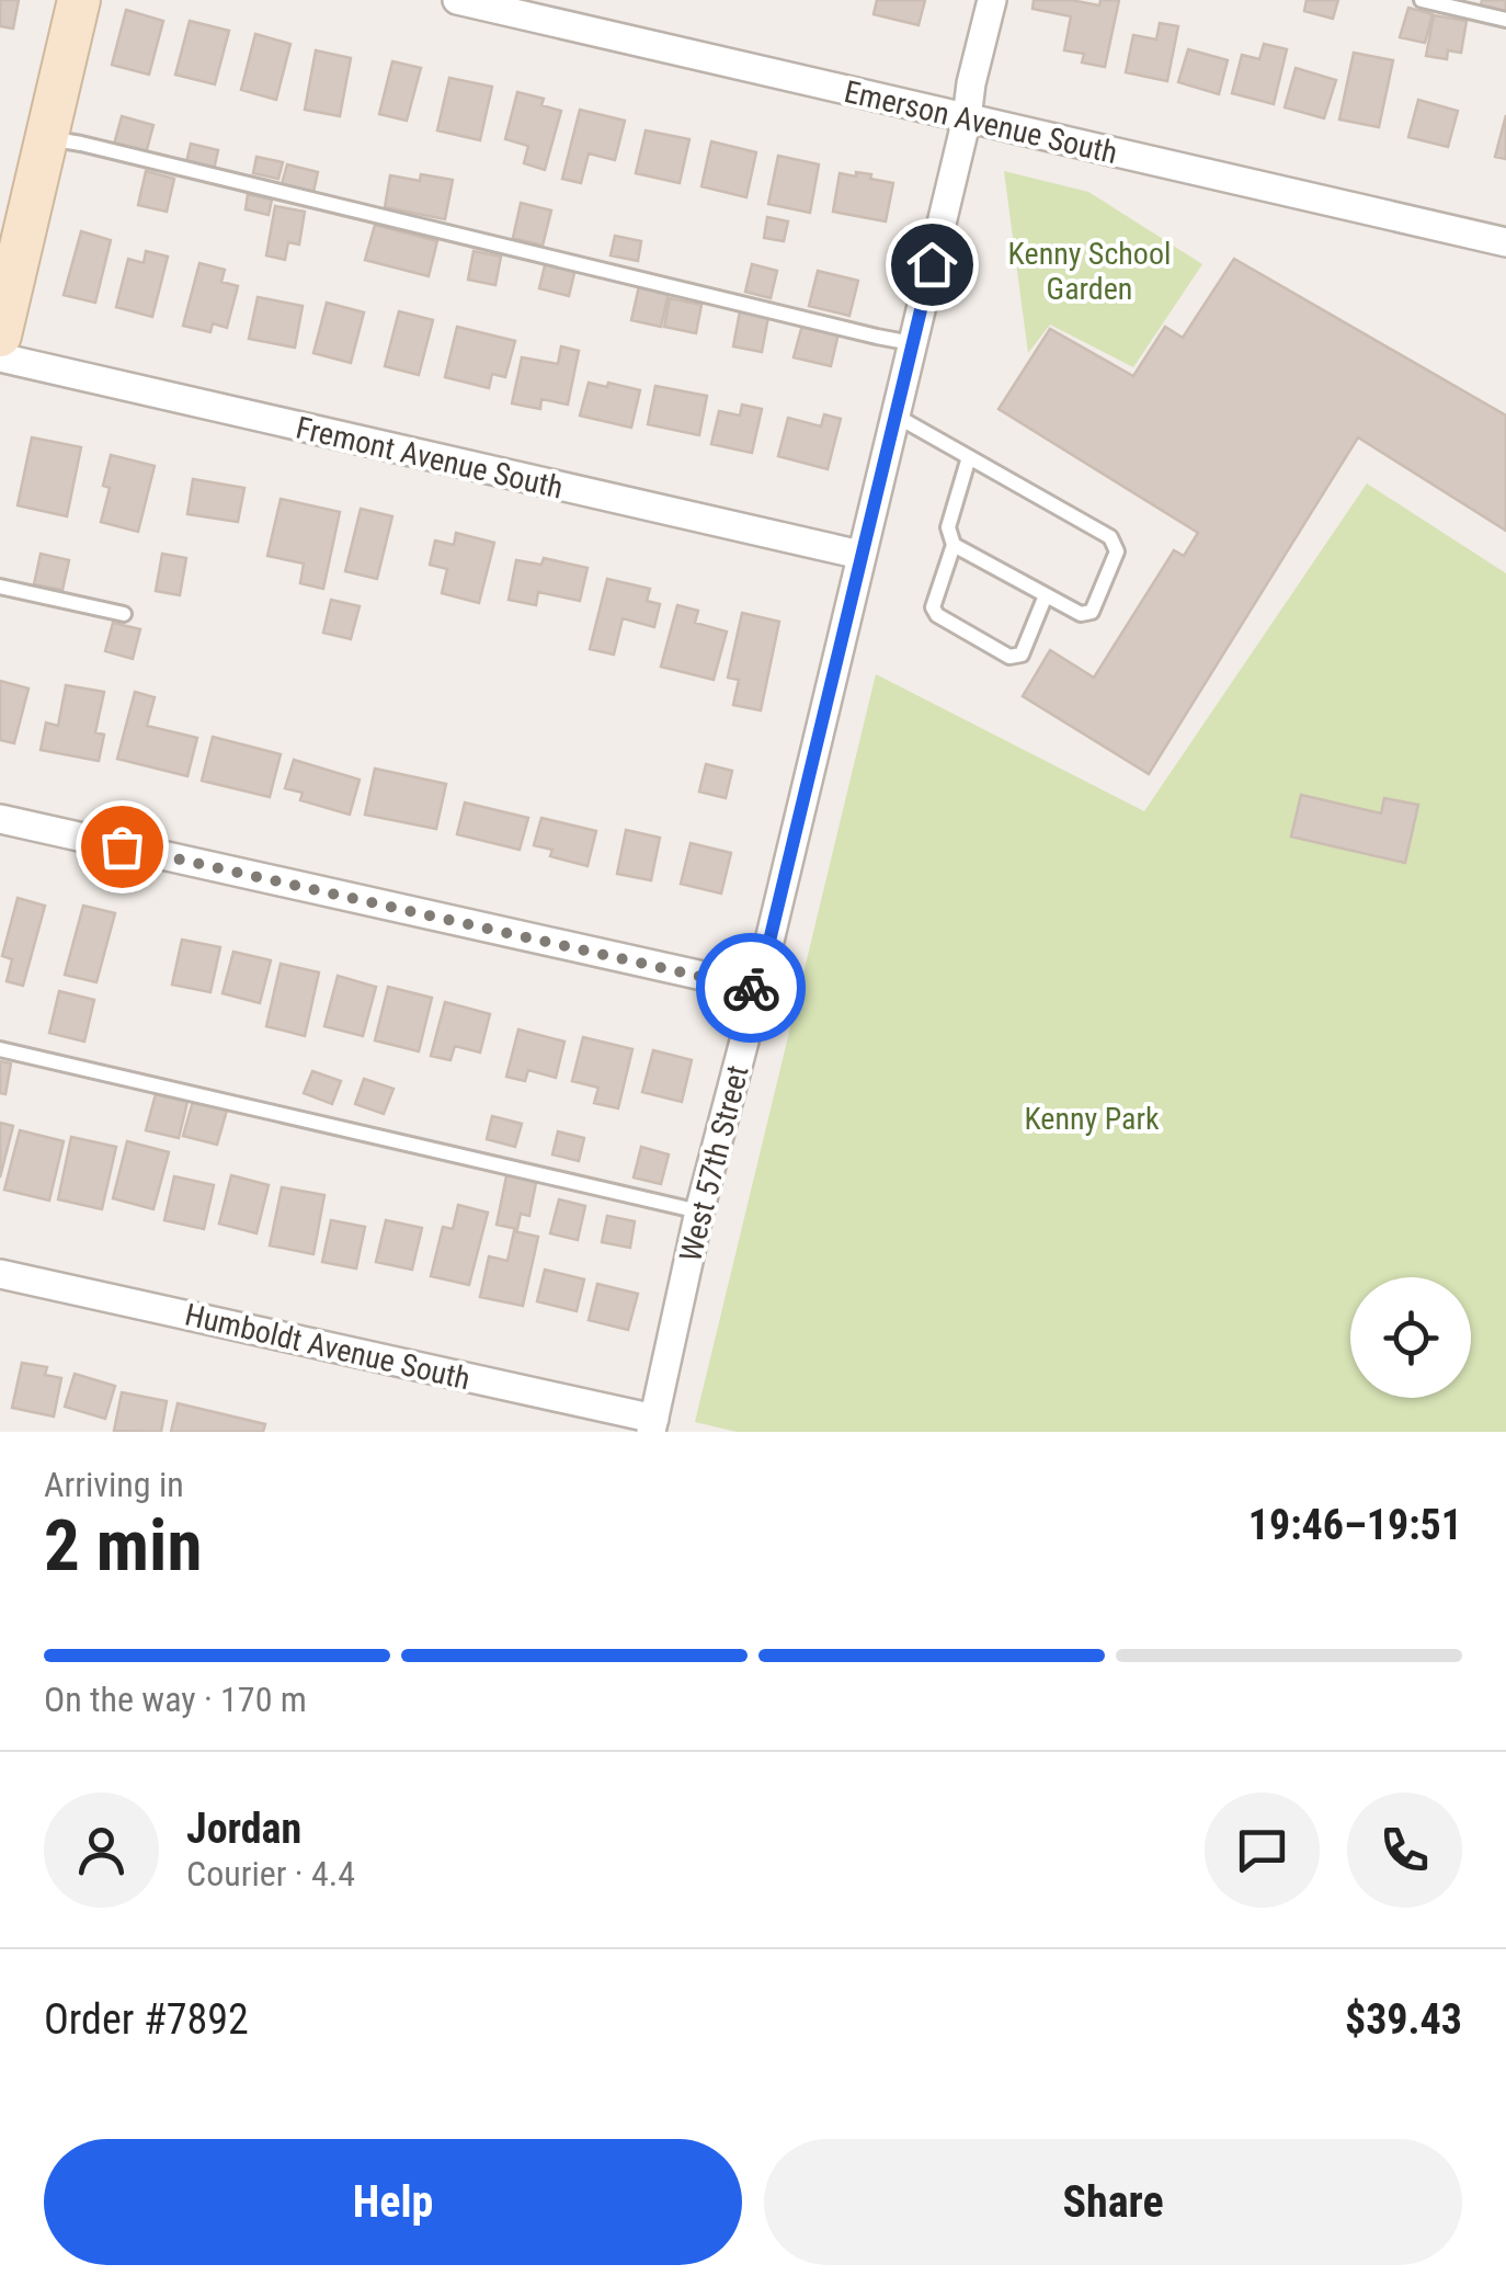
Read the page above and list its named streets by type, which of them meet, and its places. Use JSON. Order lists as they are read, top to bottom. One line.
{"streets":{"street":["Emerson Avenue South","Fremont Avenue South","West 57th Street","Humboldt Avenue South"]},"crossings":[["Emerson Avenue South","West 57th Street"],["Fremont Avenue South","West 57th Street"],["West 57th Street","Humboldt Avenue South"]],"parks":["Kenny School Garden","Kenny Park"],"page":{"heading":["2 min","Arriving in","19:46–19:51"],"panel":["Jordan","Courier · 4.4","Order #7892","$39.43"],"bar":"On the way · 170 m","buttons":["Help","Share"]}}
